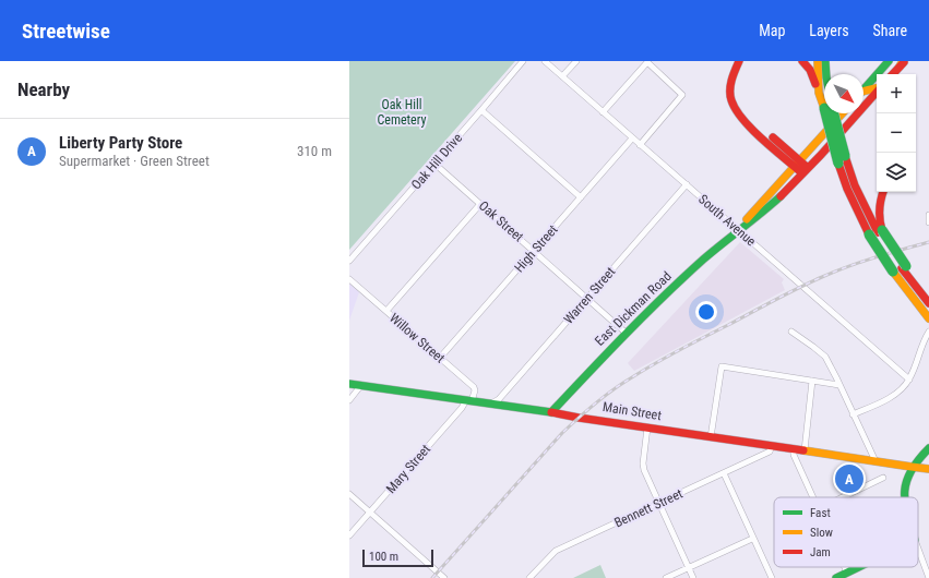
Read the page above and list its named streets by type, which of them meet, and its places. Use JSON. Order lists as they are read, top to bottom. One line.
{"streets":{"main road":["East Dickman Road","Main Street"],"street":["Oak Hill Drive","South Avenue","Oak Street","High Street","Warren Street","Willow Street","Mary Street","Bennett Street"]},"crossings":[["Oak Hill Drive","Oak Street"],["South Avenue","High Street"],["South Avenue","Warren Street"],["South Avenue","East Dickman Road"],["Oak Street","High Street"],["Oak Street","Warren Street"],["Oak Street","East Dickman Road"],["High Street","Willow Street"],["Warren Street","Main Street"],["East Dickman Road","Main Street"],["Willow Street","Main Street"],["Willow Street","Mary Street"],["Main Street","Mary Street"],["Main Street","Bennett Street"]],"parks":["Oak Hill Cemetery"],"legend":["Fast","Slow","Jam"],"scale_bar":"100 m","north":"bottom right","page":{"header":"Streetwise","nav":["Map","Layers","Share"],"heading":"Nearby","map_buttons":["+","−"],"list":[{"mark":"A","name":"Liberty Party Store","note":"Supermarket · Green Street","value":"310 m"}],"pins":"A","scale":"100 m"}}
